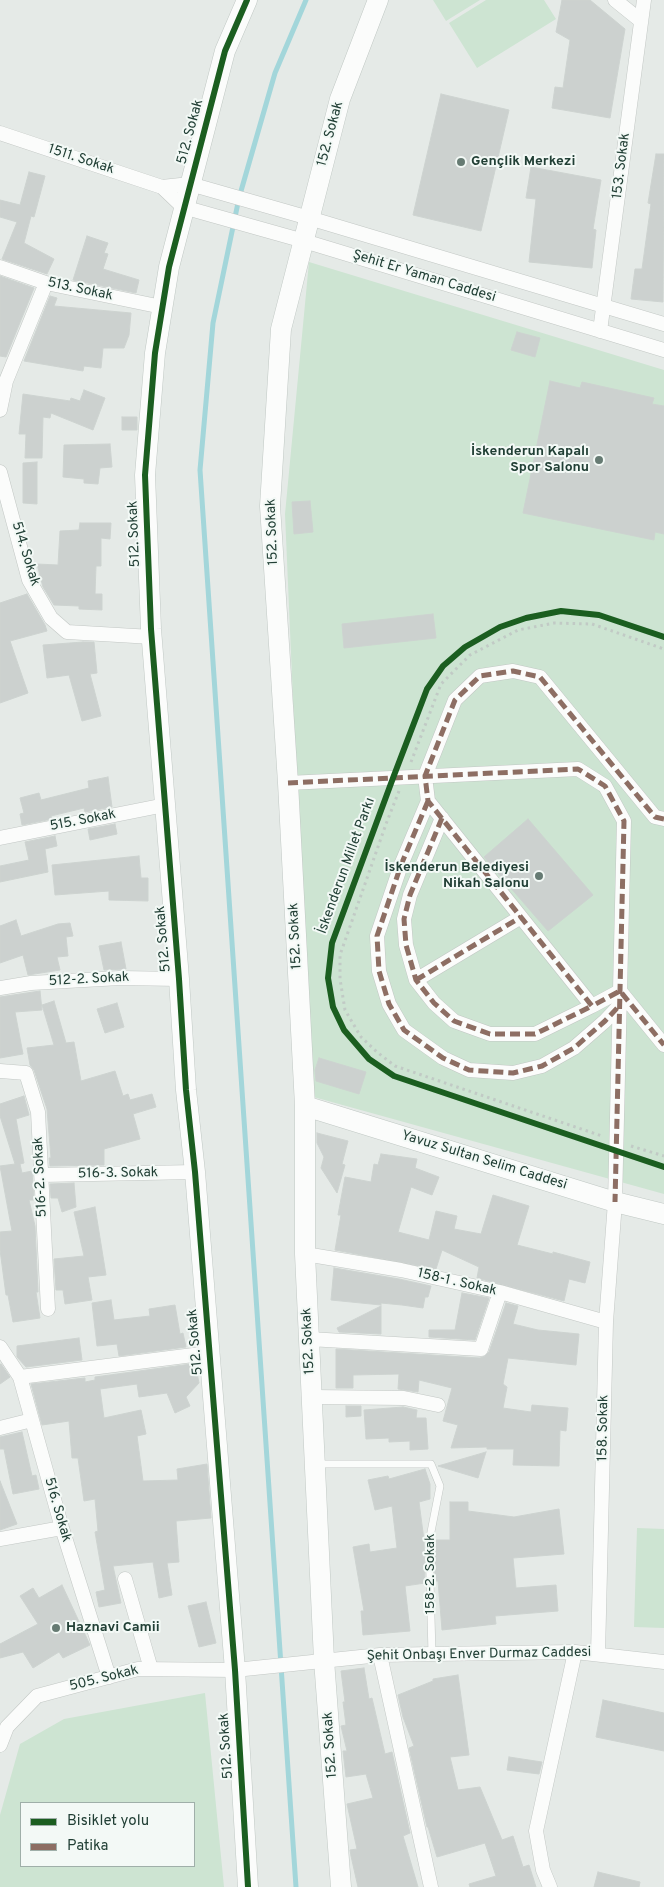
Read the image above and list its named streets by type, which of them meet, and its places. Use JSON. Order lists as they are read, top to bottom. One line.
{"streets":{"street":["512. Sokak","152. Sokak","1511. Sokak","153. Sokak","Şehit Er Yaman Caddesi","513. Sokak","514. Sokak","515. Sokak","512-2. Sokak","Yavuz Sultan Selim Caddesi","516-3. Sokak","516-2. Sokak","158-1 . Sokak","158. Sokak","516. Sokak","Şehit Onbaşı Enver Durmaz Caddesi","505. Sokak"],"lane":["158-2. Sokak"],"cycle path":["İskenderun Millet Parkı"]},"crossings":[["512. Sokak","1511. Sokak"],["512. Sokak","Şehit Er Yaman Caddesi"],["512. Sokak","513. Sokak"],["512. Sokak","514. Sokak"],["512. Sokak","515. Sokak"],["512. Sokak","512-2. Sokak"],["512. Sokak","516-3. Sokak"],["512. Sokak","Şehit Onbaşı Enver Durmaz Caddesi"],["512. Sokak","505. Sokak"],["152. Sokak","Şehit Er Yaman Caddesi"],["152. Sokak","Yavuz Sultan Selim Caddesi"],["152. Sokak","158-1 . Sokak"],["152. Sokak","158. Sokak"],["152. Sokak","158-2. Sokak"],["152. Sokak","Şehit Onbaşı Enver Durmaz Caddesi"],["1511. Sokak","Şehit Er Yaman Caddesi"],["153. Sokak","Şehit Er Yaman Caddesi"],["İskenderun Millet Parkı","158. Sokak"],["Yavuz Sultan Selim Caddesi","158. Sokak"],["516-3. Sokak","516-2. Sokak"],["158-1 . Sokak","158. Sokak"],["158. Sokak","Şehit Onbaşı Enver Durmaz Caddesi"],["516. Sokak","505. Sokak"],["158-2. Sokak","Şehit Onbaşı Enver Durmaz Caddesi"],["Şehit Onbaşı Enver Durmaz Caddesi","505. Sokak"]],"places":["Gençlik Merkezi","İskenderun Kapalı Spor Salonu","İskenderun Belediyesi Nikah Salonu","Haznavi Camii"],"legend":["Bisiklet yolu","Patika"]}
